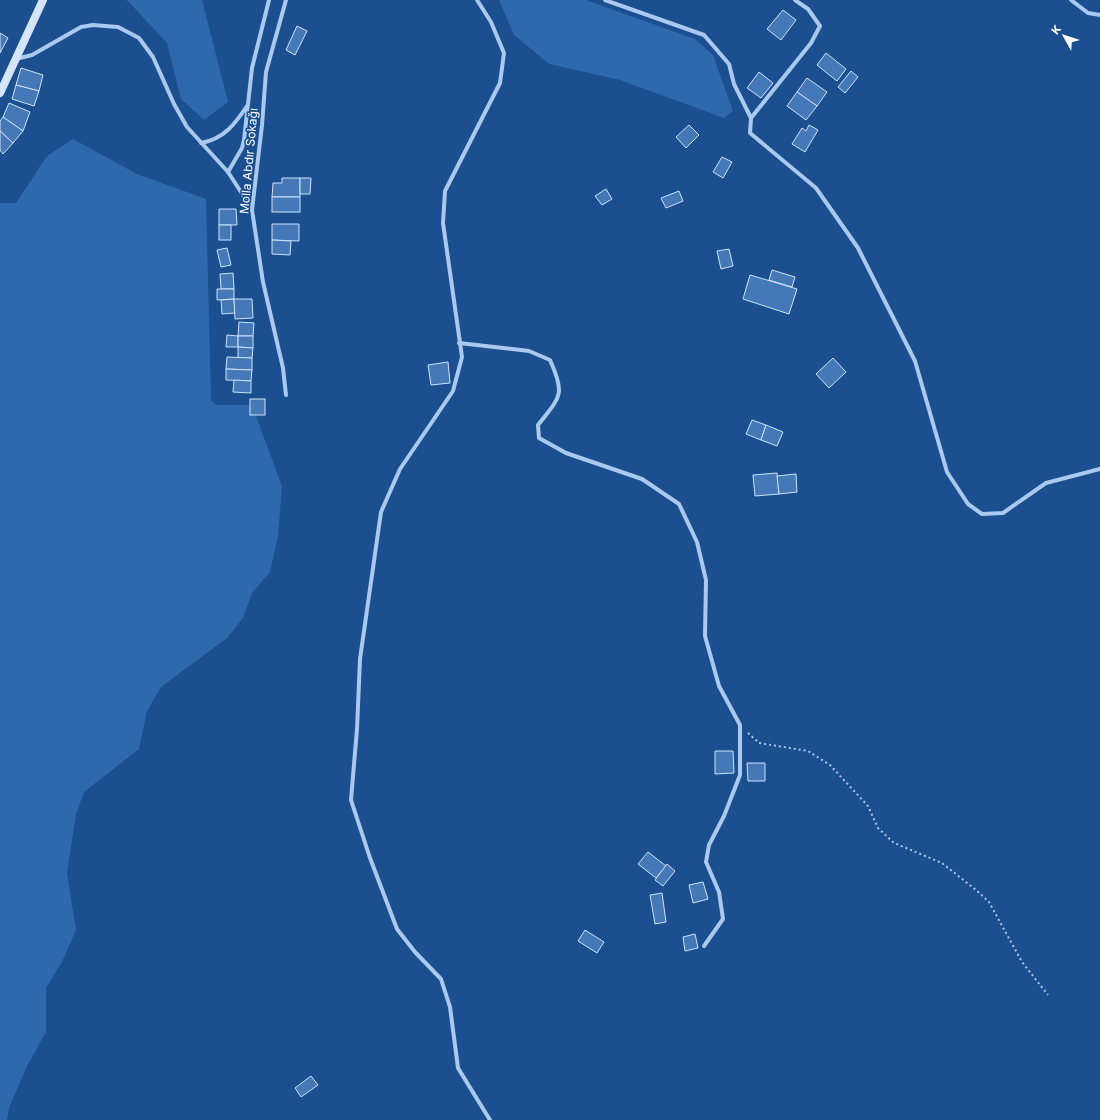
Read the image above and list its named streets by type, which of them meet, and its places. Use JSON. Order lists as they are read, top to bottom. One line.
{"streets":{"street":["Molla Abdır Sokağı"]},"north":"top left"}
